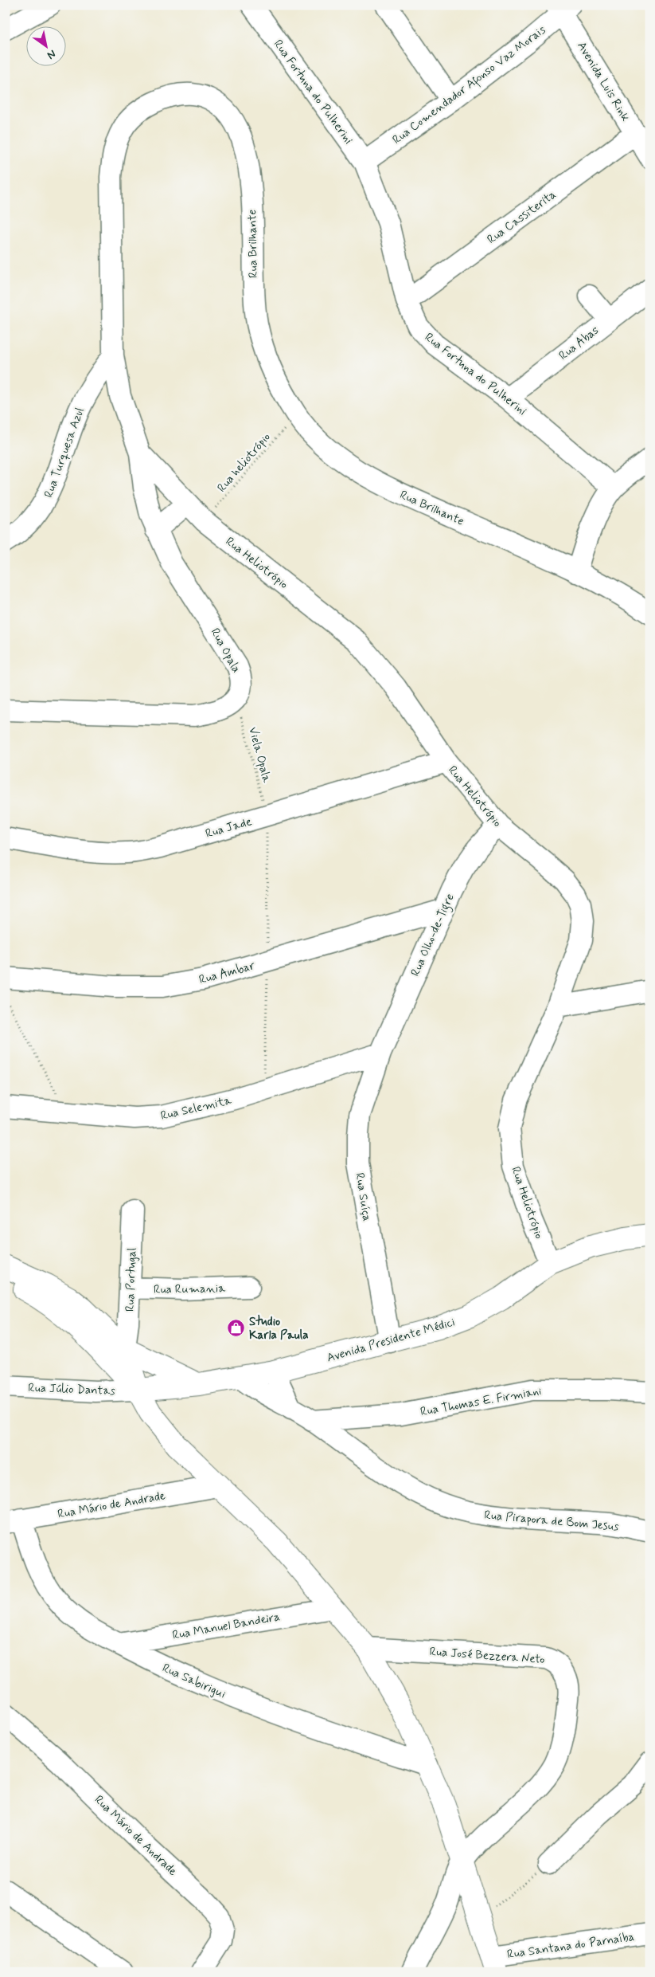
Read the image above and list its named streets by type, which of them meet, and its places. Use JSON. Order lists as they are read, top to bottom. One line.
{"streets":{"main road":["Avenida Presidente Médici"],"street":["Avenida Luis Rink","Rua Comendador Afonso Vaz Morais","Rua Fortuna do Pulherini","Rua Cassiterita","Rua Brilhante","Rua Abas","Rua Turquesa Azul","Rua Heliotrópio","Rua Opala","Rua Jade","Rua Olho-de-Tigre","Rua Ambar","Rua Selemita","Rua Suíça","Rua Portugal","Rua Rumania","Rua Júlio Dantas","Rua Thomas E. Firmiani","Rua Mário de Andrade","Rua Pirapora de Bom Jesus","Rua Manuel Bandeira","Rua José Bezzera Neto","Rua Sabirigui","Rua Santana do Parnaíba"],"path":["Rua heliotrópio","Viela Opala"]},"crossings":[["Avenida Luis Rink","Rua Comendador Afonso Vaz Morais"],["Avenida Luis Rink","Rua Cassiterita"],["Rua Comendador Afonso Vaz Morais","Rua Fortuna do Pulherini"],["Rua Fortuna do Pulherini","Rua Cassiterita"],["Rua Fortuna do Pulherini","Rua Abas"],["Rua Brilhante","Rua Turquesa Azul"],["Rua Brilhante","Rua heliotrópio"],["Rua Brilhante","Rua Heliotrópio"],["Rua Brilhante","Rua Opala"],["Rua heliotrópio","Rua Heliotrópio"],["Rua Heliotrópio","Rua Opala"],["Rua Heliotrópio","Rua Jade"],["Rua Heliotrópio","Rua Olho-de-Tigre"],["Rua Heliotrópio","Avenida Presidente Médici"],["Rua Opala","Viela Opala"],["Viela Opala","Rua Jade"],["Rua Olho-de-Tigre","Rua Ambar"],["Rua Olho-de-Tigre","Rua Selemita"],["Rua Olho-de-Tigre","Rua Suíça"],["Rua Selemita","Rua Suíça"],["Rua Suíça","Avenida Presidente Médici"],["Rua Portugal","Rua Rumania"],["Avenida Presidente Médici","Rua Júlio Dantas"],["Avenida Presidente Médici","Rua Pirapora de Bom Jesus"],["Rua Thomas E. Firmiani","Rua Pirapora de Bom Jesus"],["Rua Mário de Andrade","Rua Sabirigui"],["Rua Manuel Bandeira","Rua Sabirigui"]],"places":{"shop":["Studio Karla Paula"]},"north":"bottom right"}
